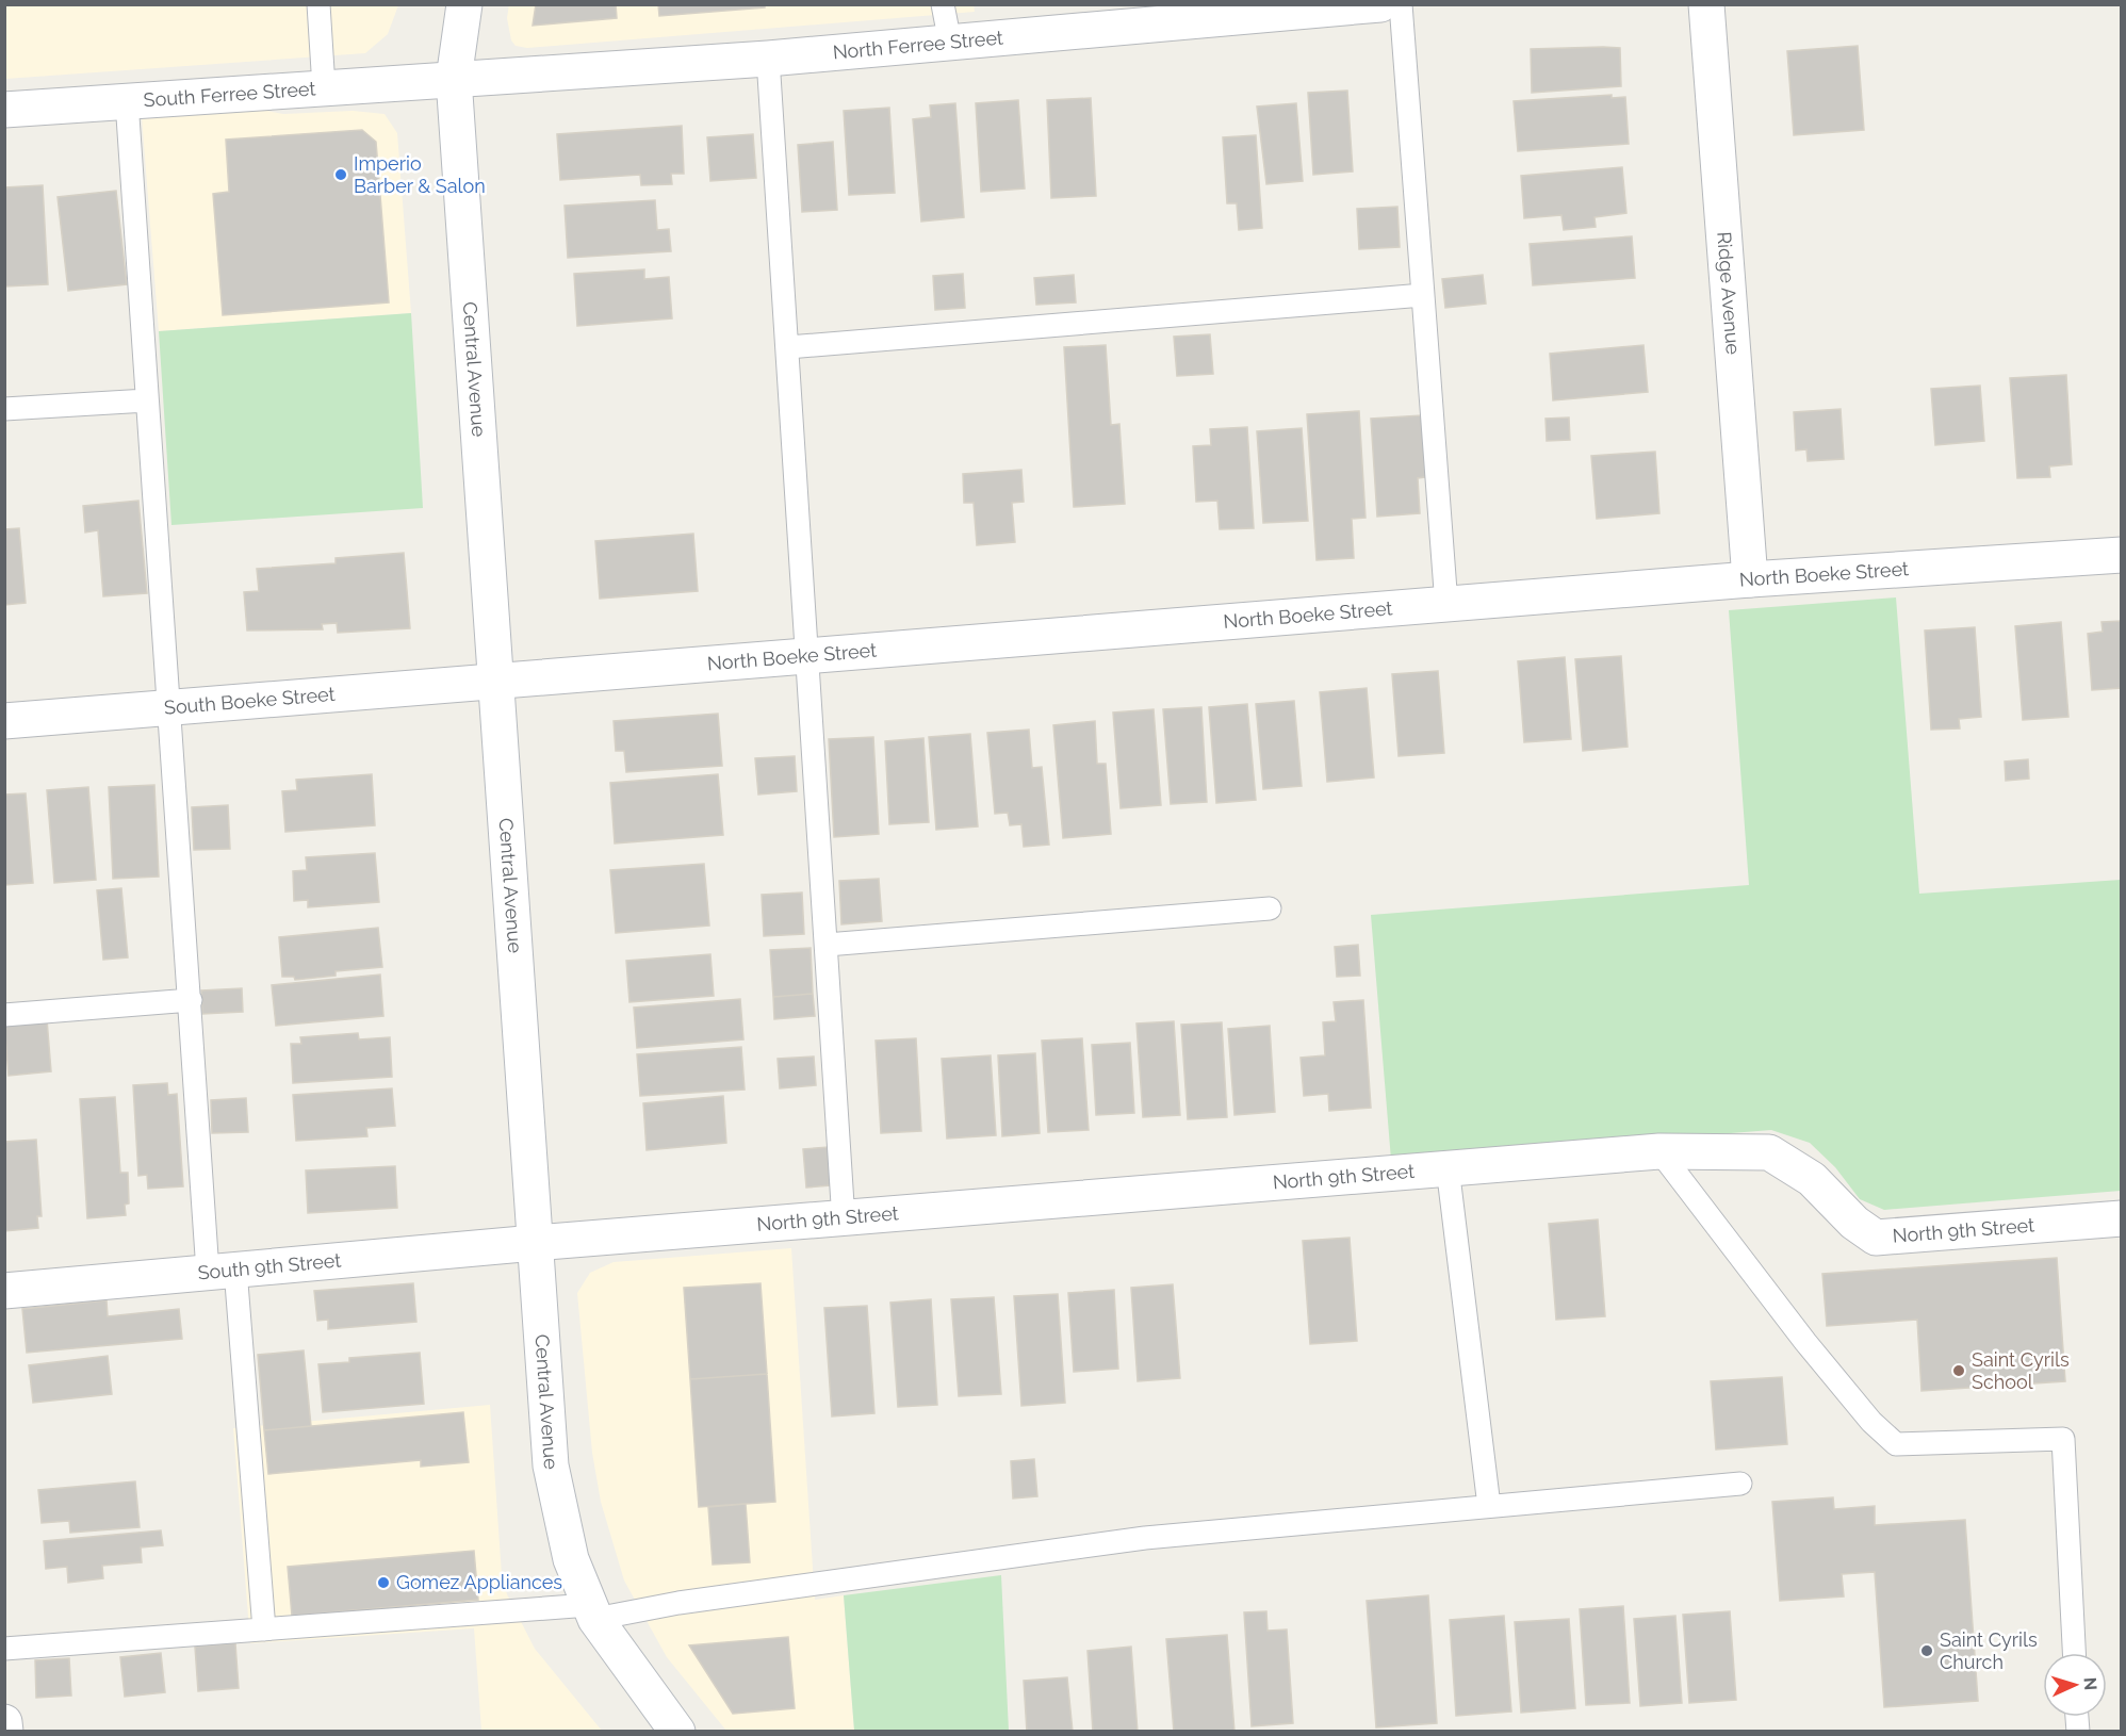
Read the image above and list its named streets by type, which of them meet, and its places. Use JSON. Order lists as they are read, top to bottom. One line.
{"streets":{"street":["North Ferree Street","South Ferree Street","Ridge Avenue","Central Avenue","North Boeke Street","South Boeke Street","North 9th Street","South 9th Street"]},"crossings":[["North Ferree Street","South Ferree Street"],["North Ferree Street","Central Avenue"],["South Ferree Street","Central Avenue"],["Ridge Avenue","North Boeke Street"],["Central Avenue","North Boeke Street"],["Central Avenue","South Boeke Street"],["Central Avenue","North 9th Street"],["Central Avenue","South 9th Street"],["North Boeke Street","South Boeke Street"],["North 9th Street","South 9th Street"]],"places":["Imperio Barber & Salon","Saint Cyrils School","Gomez Appliances","Saint Cyrils Church"],"north":"right"}
